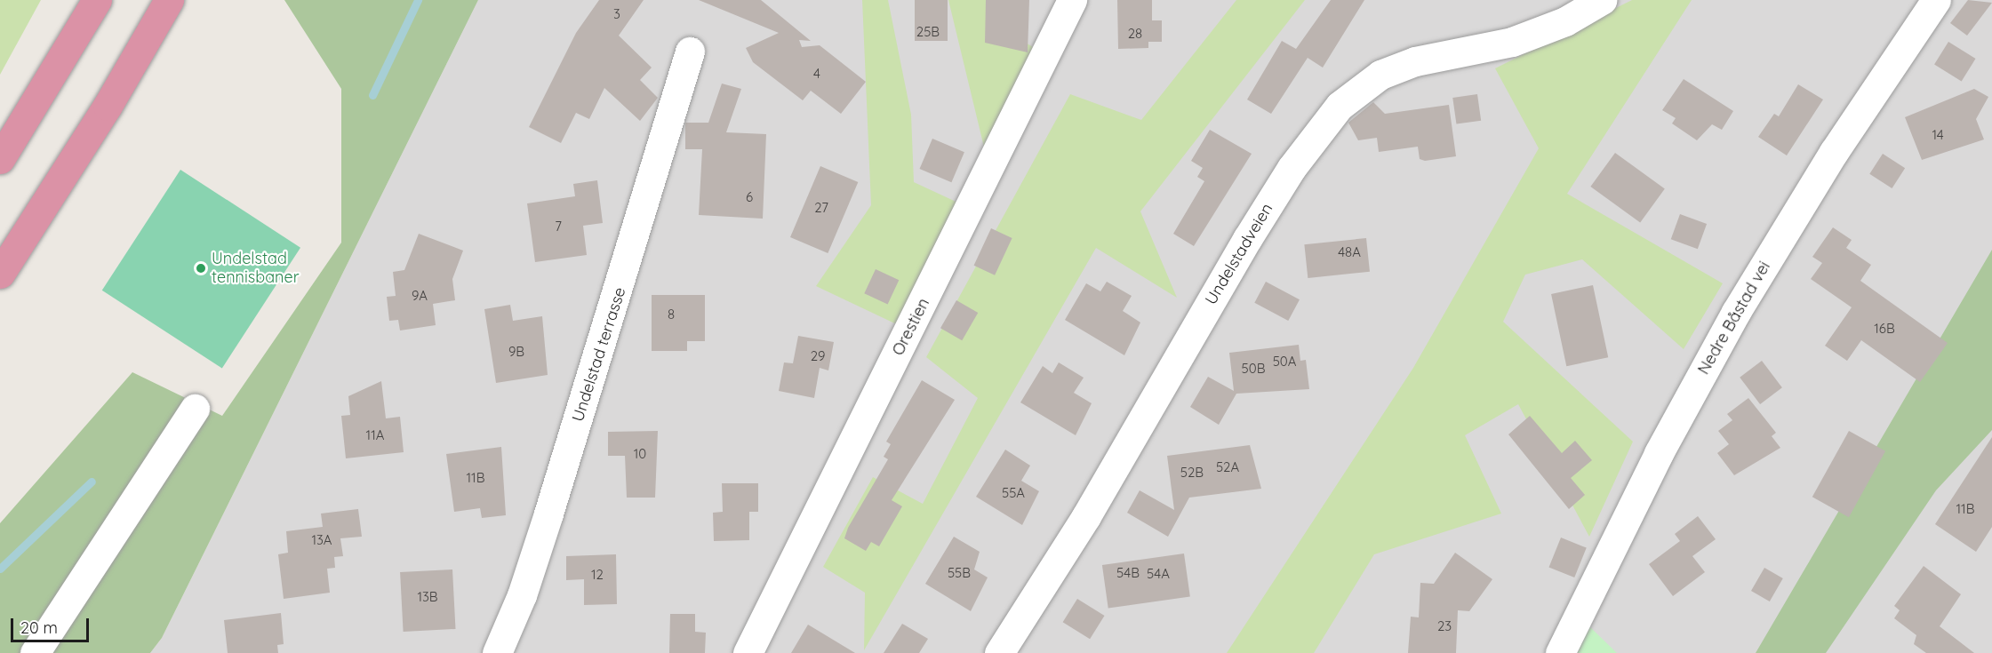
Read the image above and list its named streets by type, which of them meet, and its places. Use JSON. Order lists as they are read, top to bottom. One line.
{"streets":{"street":["Undelstadveien","Nedre Båstad vei","Orestien","Undelstad terrasse"]},"places":["Undelstad tennisbaner"],"house_numbers":["3","25B","28","4","14","6","27","7","48A","9A","8","16B","9B","29","50A","50B","11A","10","52A","52B","11B","55A","11B","13A","55B","54B","54A","12","13B","23"],"scale_bar":"20 m"}
